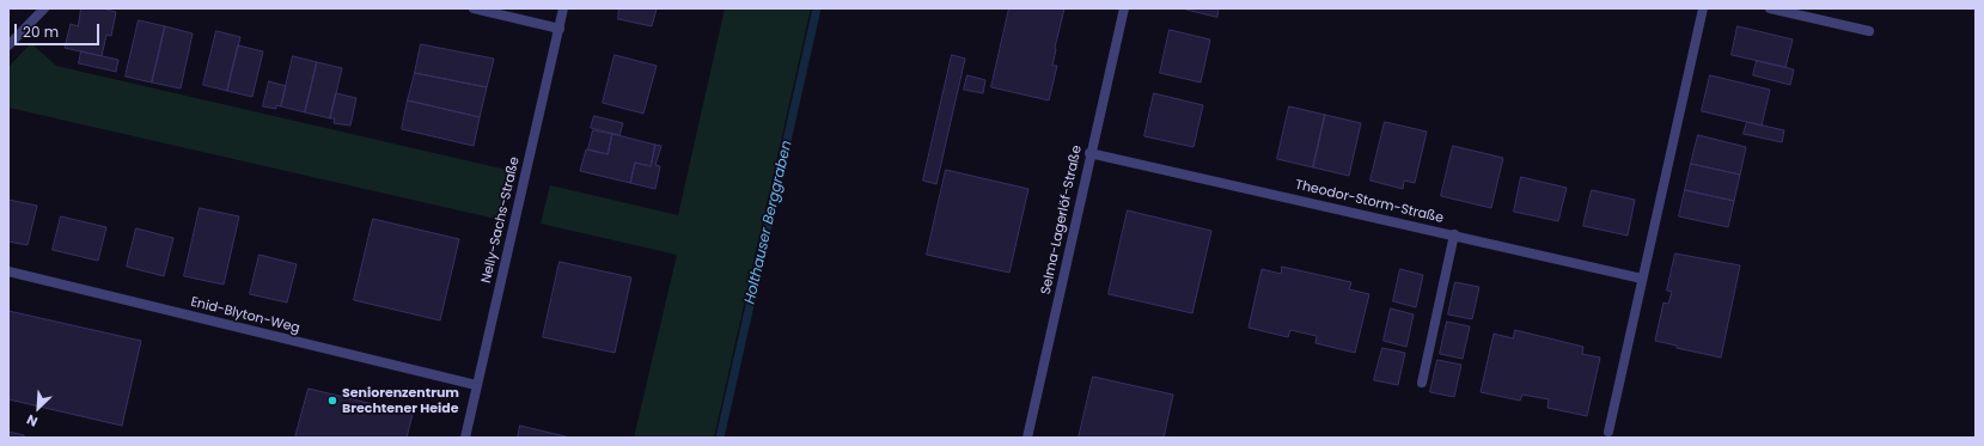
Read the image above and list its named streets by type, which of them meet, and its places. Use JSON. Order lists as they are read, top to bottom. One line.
{"streets":{"street":["Theodor-Storm-Straße","Nelly-Sachs-Straße","Selma-Lagerlöf-Straße","Enid-Blyton-Weg"]},"crossings":[["Theodor-Storm-Straße","Selma-Lagerlöf-Straße"],["Nelly-Sachs-Straße","Enid-Blyton-Weg"]],"water":["Holthauser Berggraben"],"places":["Seniorenzentrum Brechtener Heide"],"scale_bar":"20 m","north":"bottom left"}
